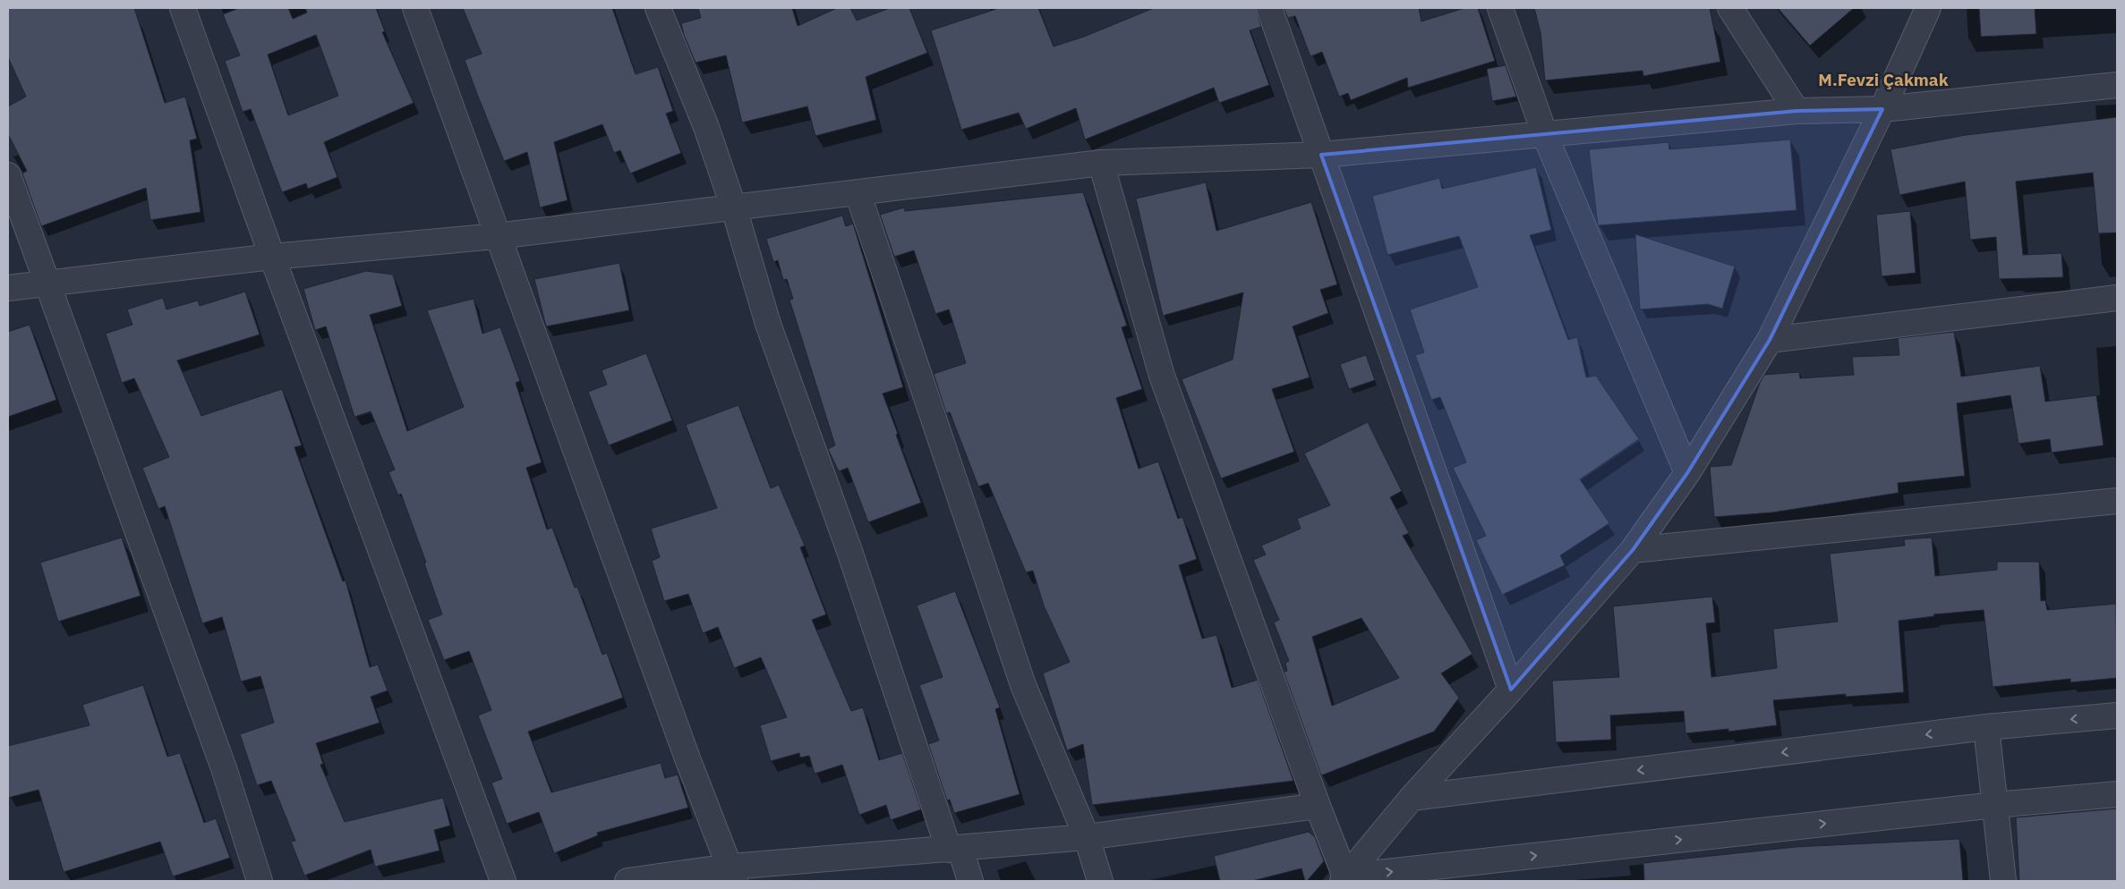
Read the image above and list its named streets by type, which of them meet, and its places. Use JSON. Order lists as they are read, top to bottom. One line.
{"districts":["M.Fevzi Çakmak"]}
